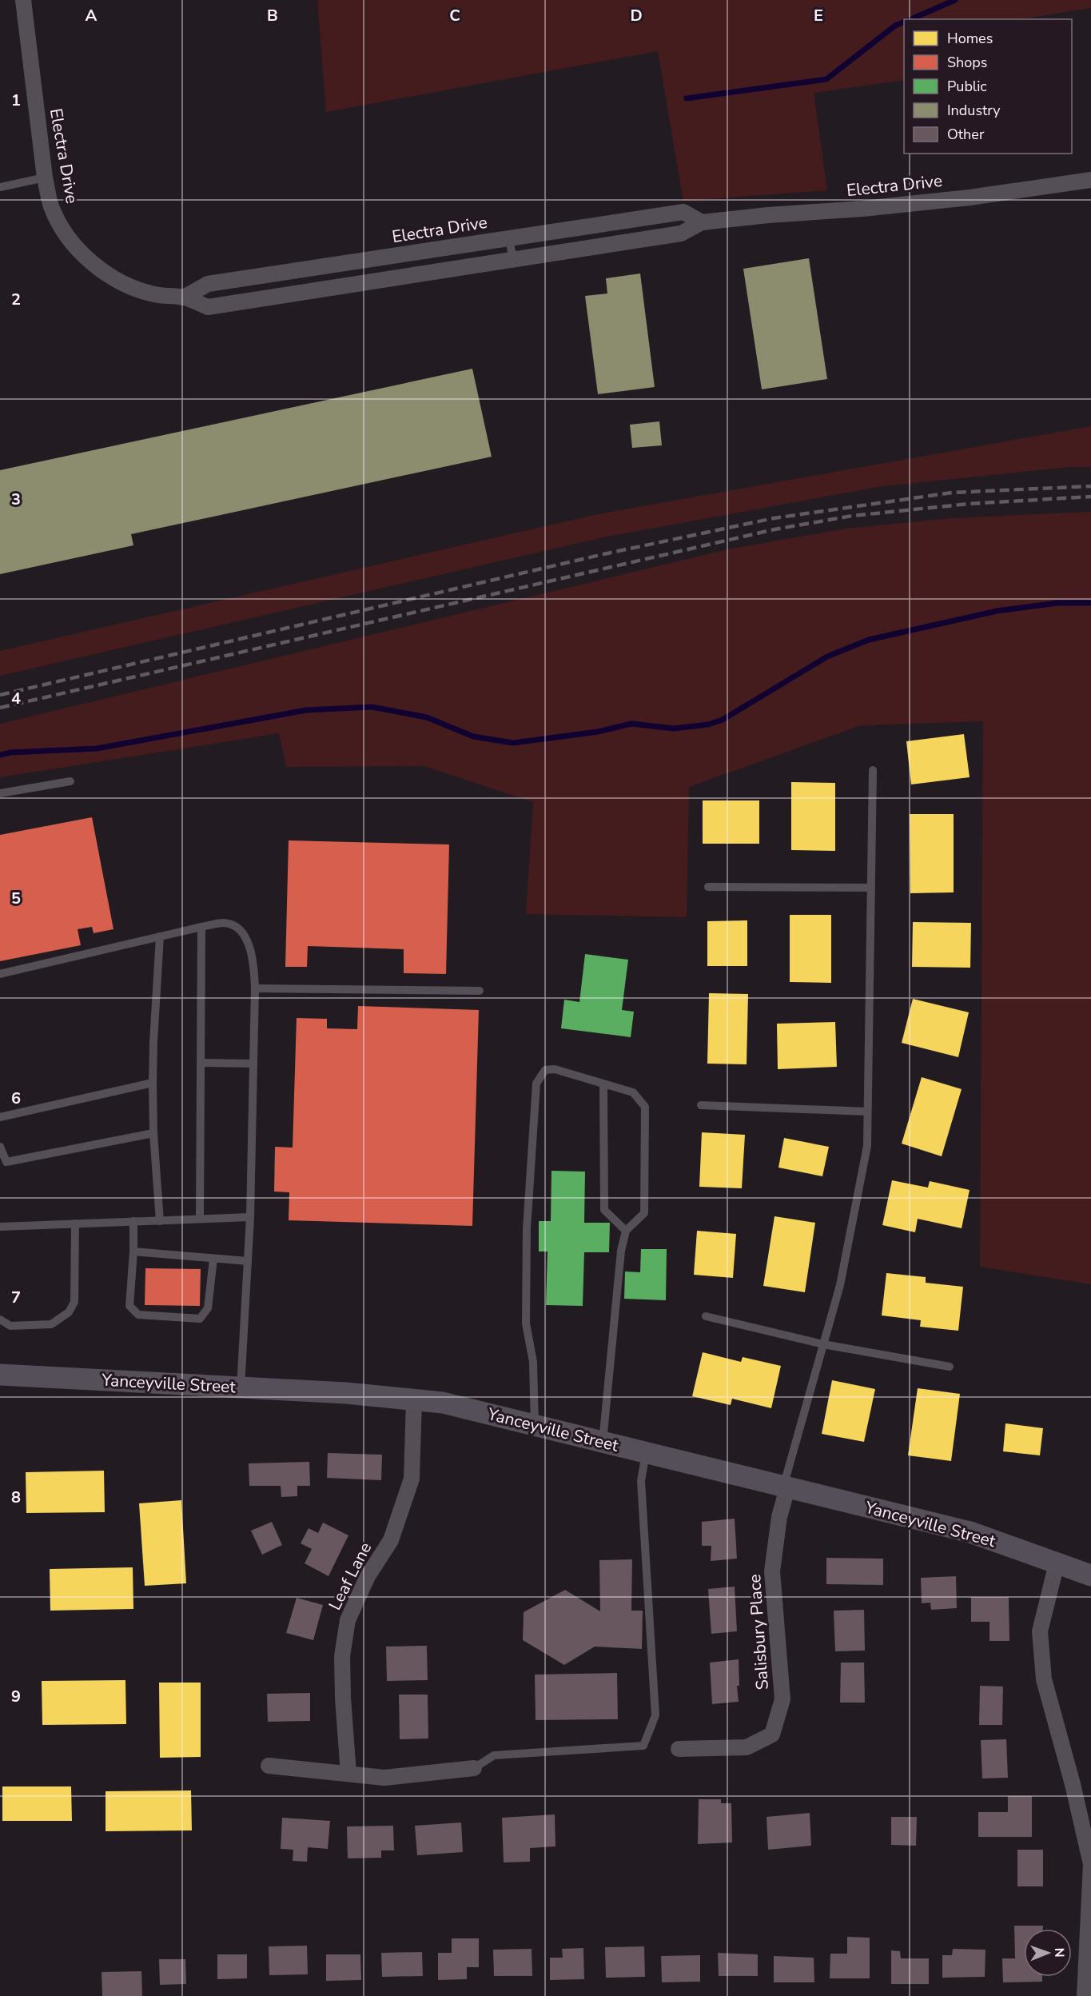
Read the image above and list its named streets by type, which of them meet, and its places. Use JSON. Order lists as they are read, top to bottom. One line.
{"streets":{"main road":["Yanceyville Street"],"street":["Electra Drive","Leaf Lane","Salisbury Place"]},"crossings":[["Yanceyville Street","Leaf Lane"],["Yanceyville Street","Salisbury Place"]],"legend":["Homes","Shops","Public","Industry","Other"],"north":"right","grid":{"columns":["A","B","C","D","E"],"rows":["1","2","3","4","5","6","7","8","9"]}}
